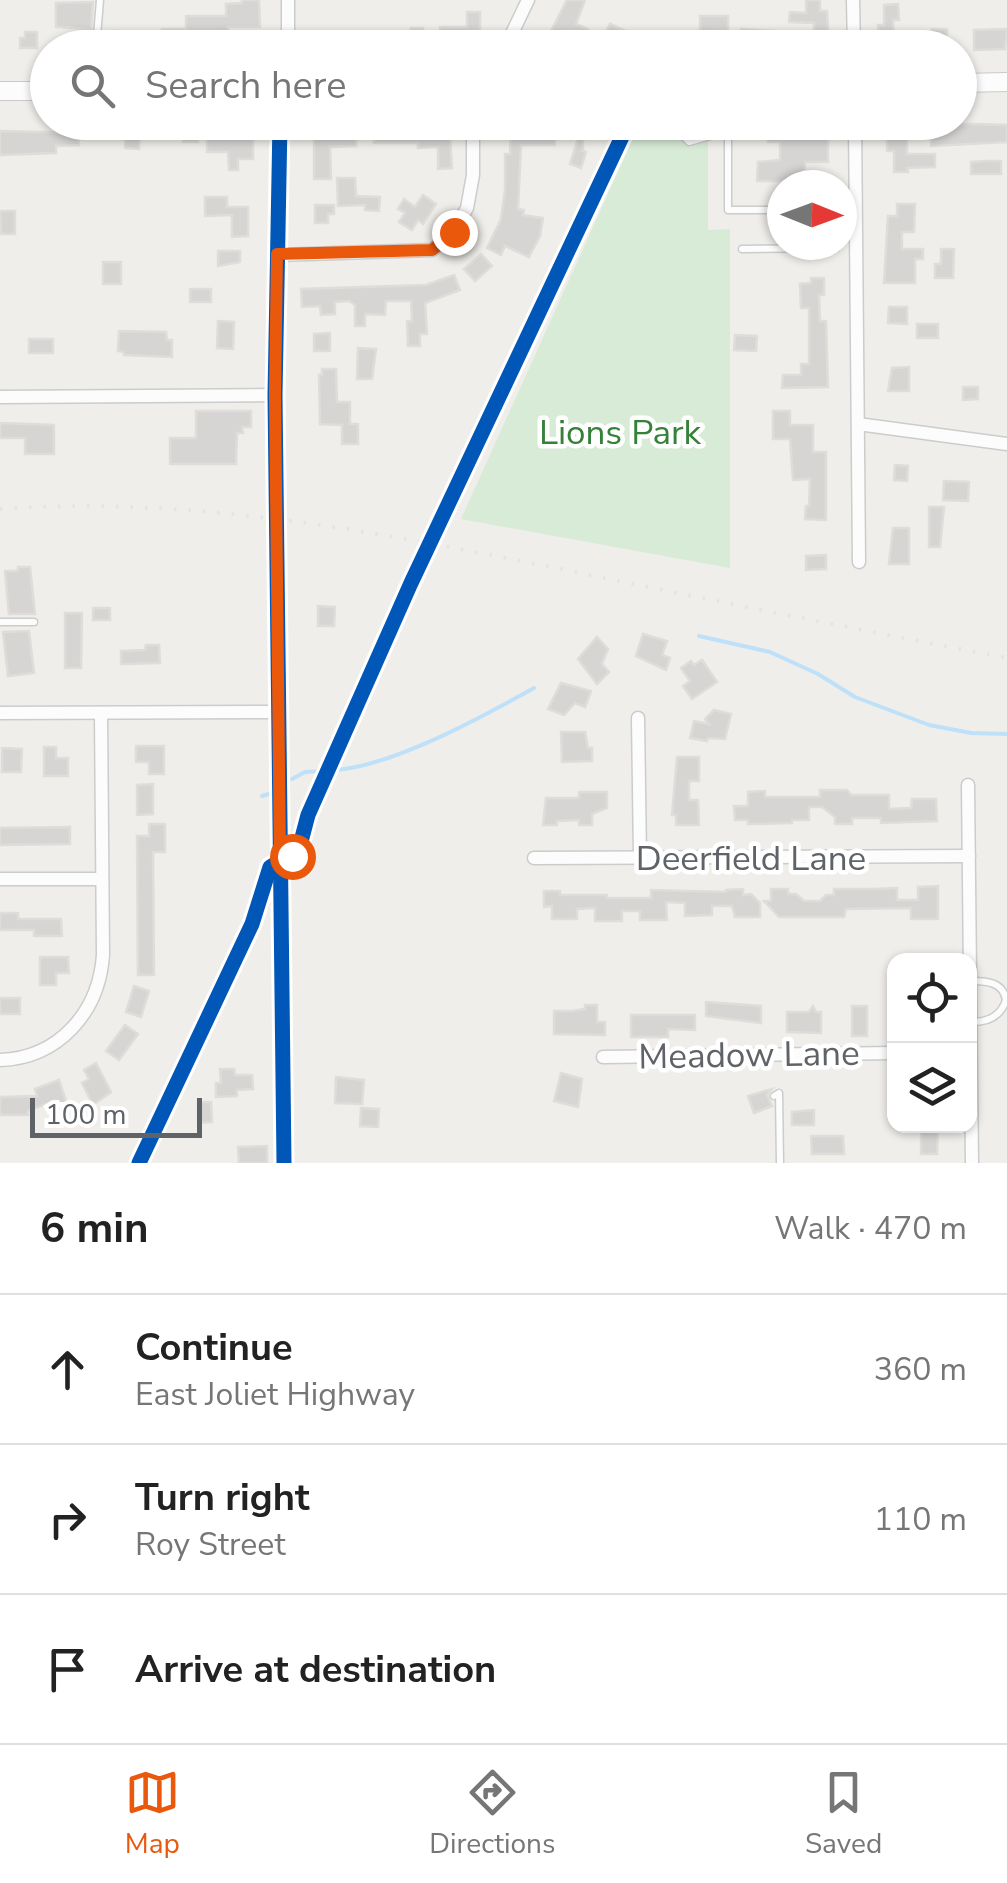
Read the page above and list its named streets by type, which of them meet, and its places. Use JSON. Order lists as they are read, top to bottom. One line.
{"streets":{"street":["Deerfield Lane","Meadow Lane"]},"parks":["Lions Park"],"scale_bar":"100 m","north":"right","page":{"search":"Search here","scale":"100 m","heading":["6 min","Walk · 470 m"],"list":[["Continue","East Joliet Highway","360 m"],["Turn right","Roy Street","110 m"],"Arrive at destination"],"nav":["Map","Directions","Saved"]}}
